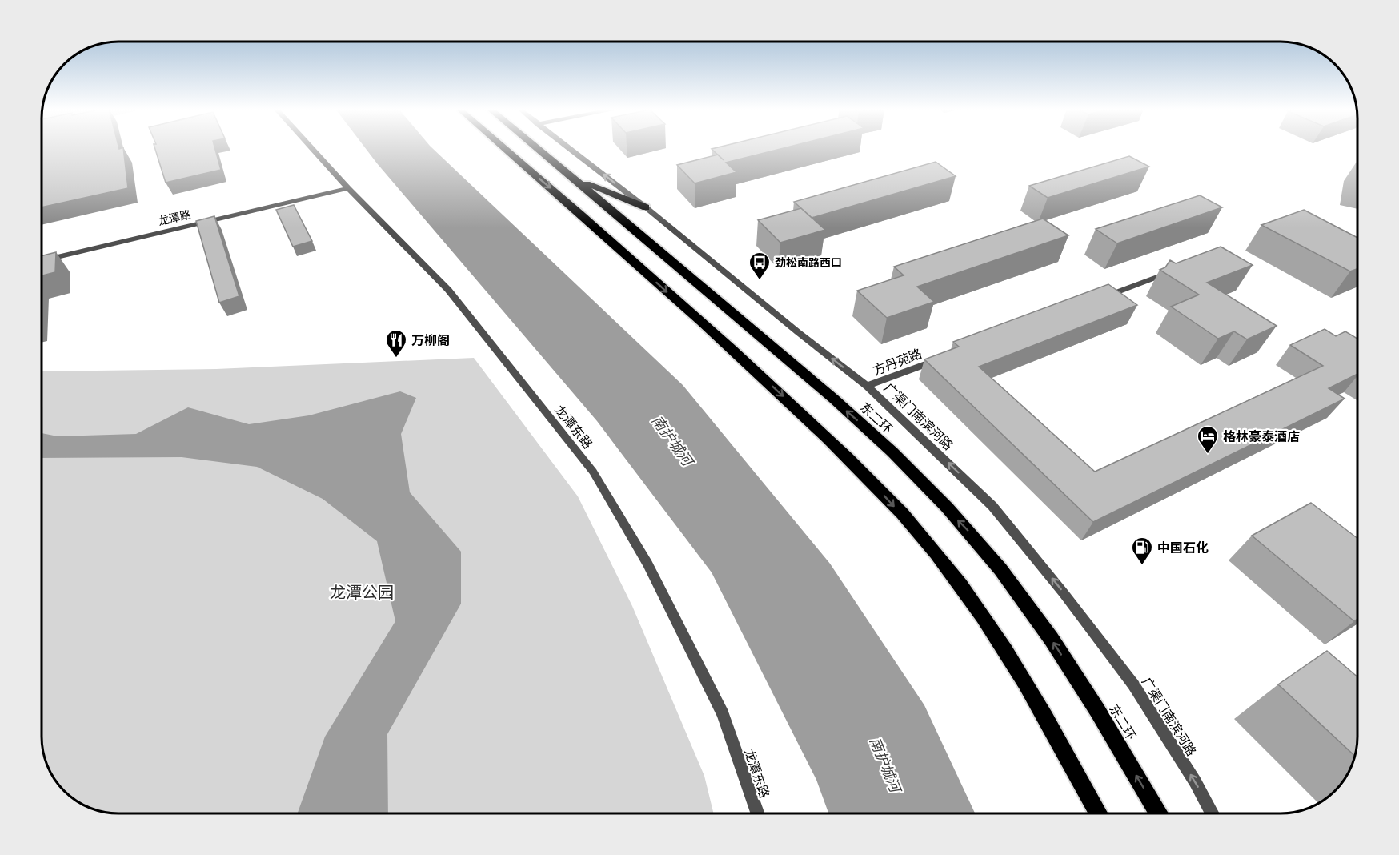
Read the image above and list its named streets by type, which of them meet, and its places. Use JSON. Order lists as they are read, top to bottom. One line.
{"streets":{"highway":["东二环"],"street":["龙潭路","方丹苑路","广渠门南滨河路","龙潭东路"]},"crossings":[["龙潭路","龙潭东路"],["方丹苑路","广渠门南滨河路"]],"one_way":["广渠门南滨河路"],"water":["南护城河"],"parks":["龙潭公园"],"places":{"bus stop":["劲松南路西口"],"restaurant":["万柳阁"],"hotel":["格林豪泰酒店"],"fuel station":["中国石化"]}}
